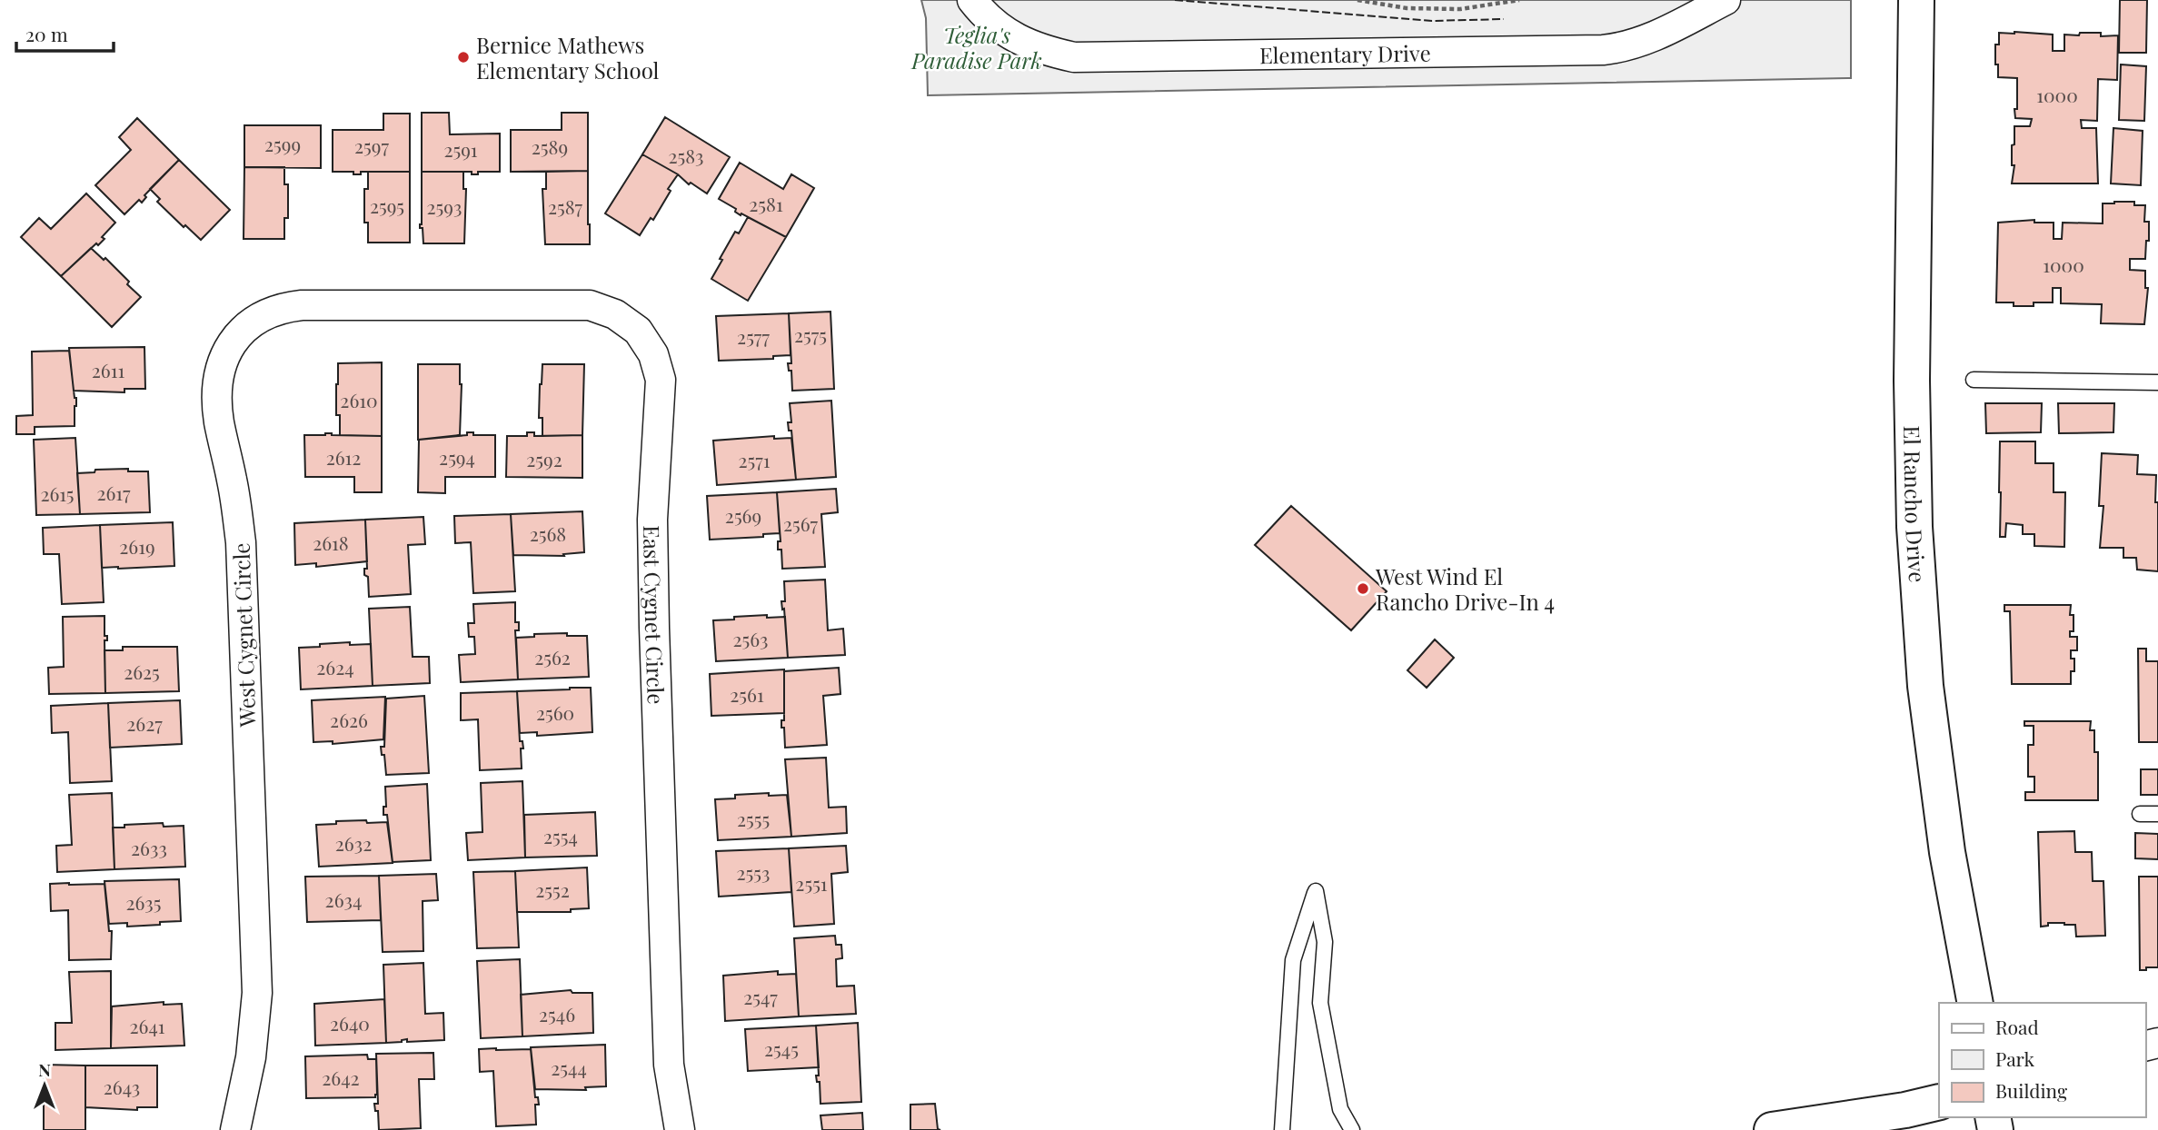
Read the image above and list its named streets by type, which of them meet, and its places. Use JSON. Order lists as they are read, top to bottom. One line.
{"streets":{"main road":["El Rancho Drive"],"street":["Elementary Drive","East Cygnet Circle","West Cygnet Circle"]},"crossings":[["East Cygnet Circle","West Cygnet Circle"]],"parks":["Teglia's Paradise Park"],"places":["Bernice Mathews Elementary School","West Wind El Rancho Drive-In 4"],"house_numbers":["1000","2599","2597","2589","2591","2583","2581","2595","2593","2587","1000","2575","2577","2611","2610","2612","2594","2592","2571","2617","2615","2569","2567","2568","2618","2619","2563","2562","2624","2625","2561","2560","2626","2627","2555","2554","2632","2633","2553","2551","2552","2634","2635","2547","2546","2640","2641","2545","2544","2642","2643"],"legend":["Road","Park","Building"],"scale_bar":"20 m","north":"top"}
